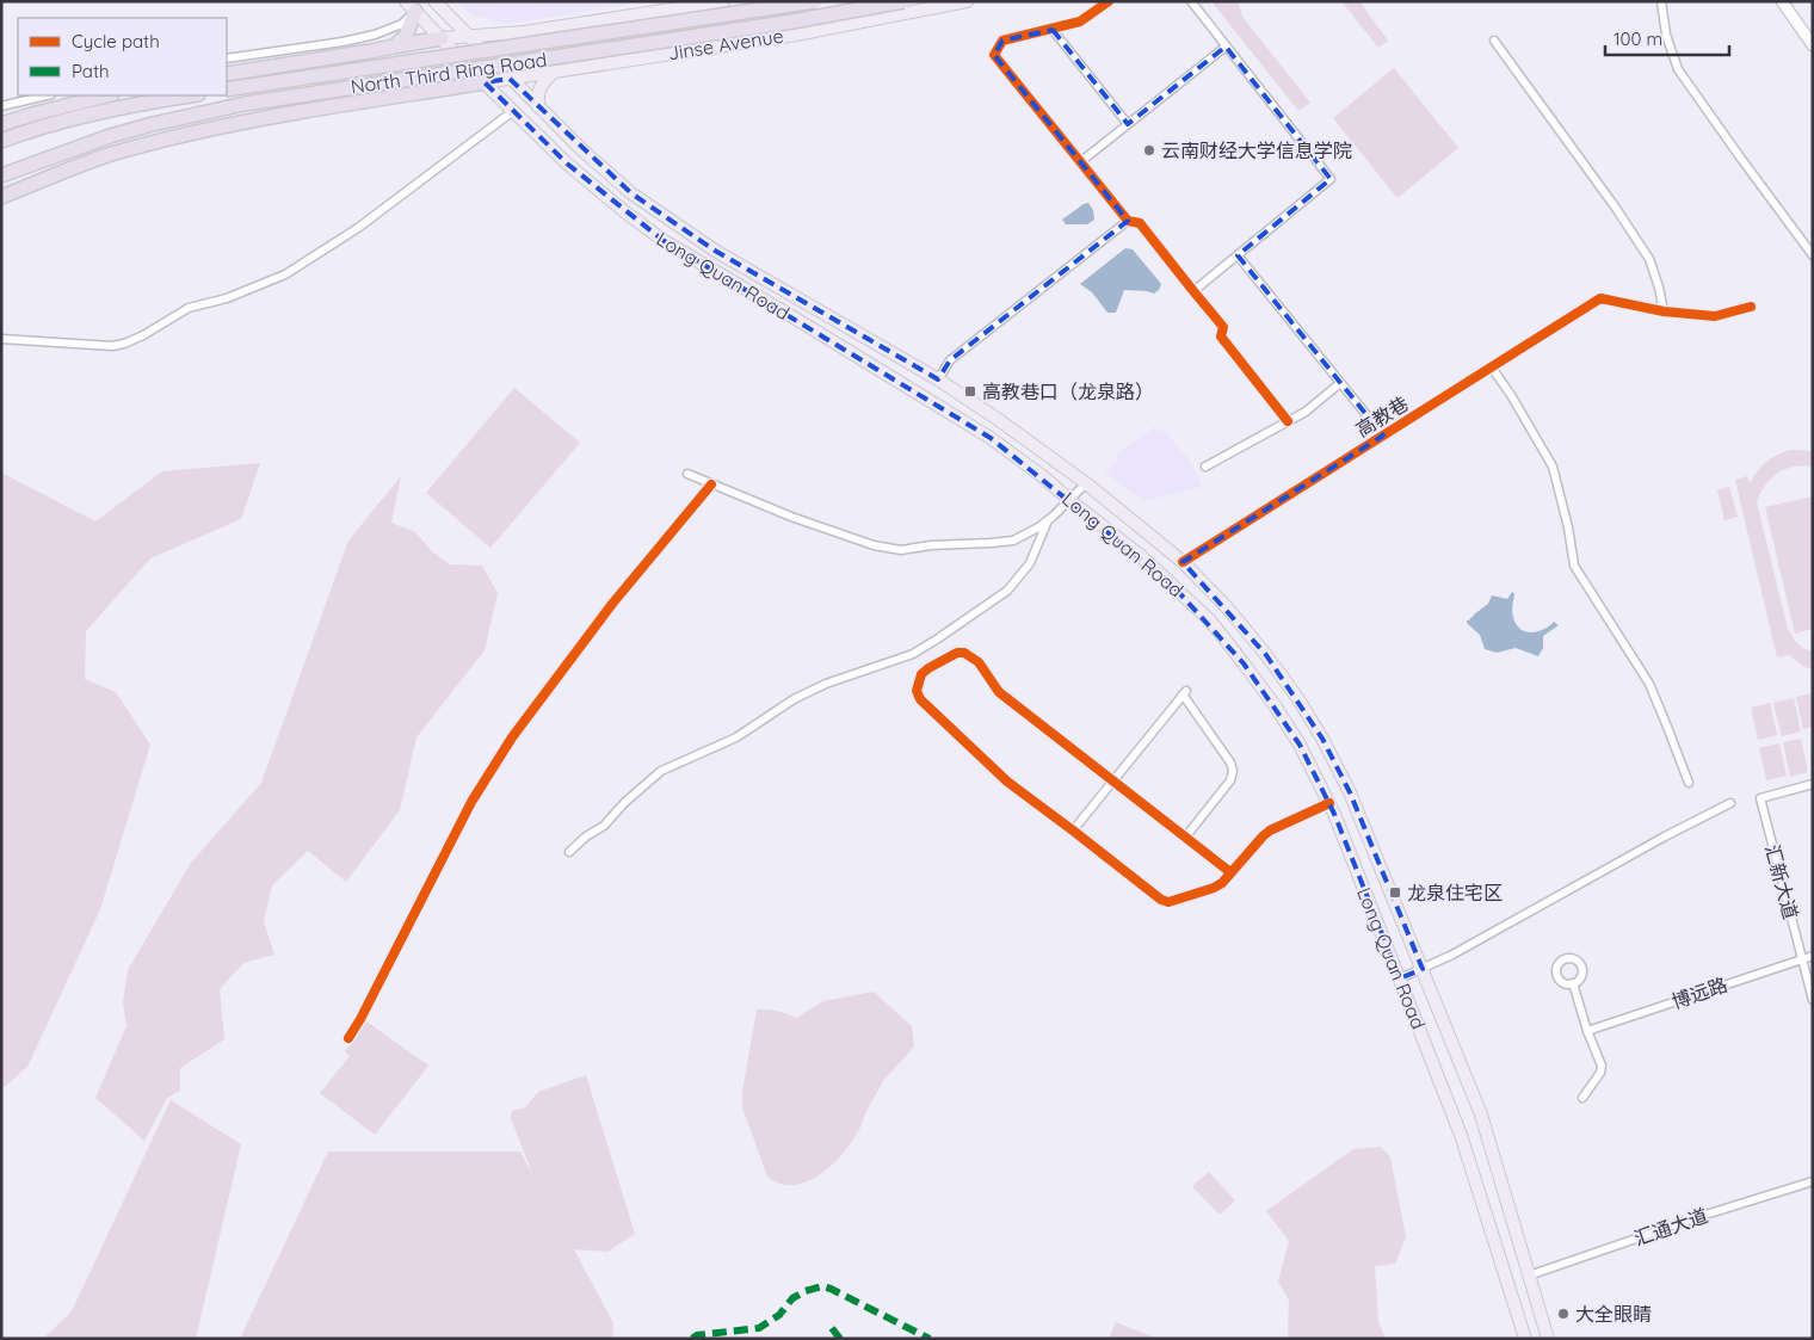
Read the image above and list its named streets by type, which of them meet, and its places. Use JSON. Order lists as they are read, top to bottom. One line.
{"streets":{"highway":["North Third Ring Road"],"main road":["Jinse Avenue","Long Quan Road"],"street":["高教巷","汇新大道","博远路","汇通大道"]},"crossings":[["Jinse Avenue","Long Quan Road"],["Long Quan Road","高教巷"],["Long Quan Road","汇通大道"],["汇新大道","博远路"]],"places":{"other":["云南财经大学信息学院","大全眼睛"],"transit":["高教巷口（龙泉路）","龙泉住宅区"]},"legend":["Cycle path","Path"],"scale_bar":"100 m"}
